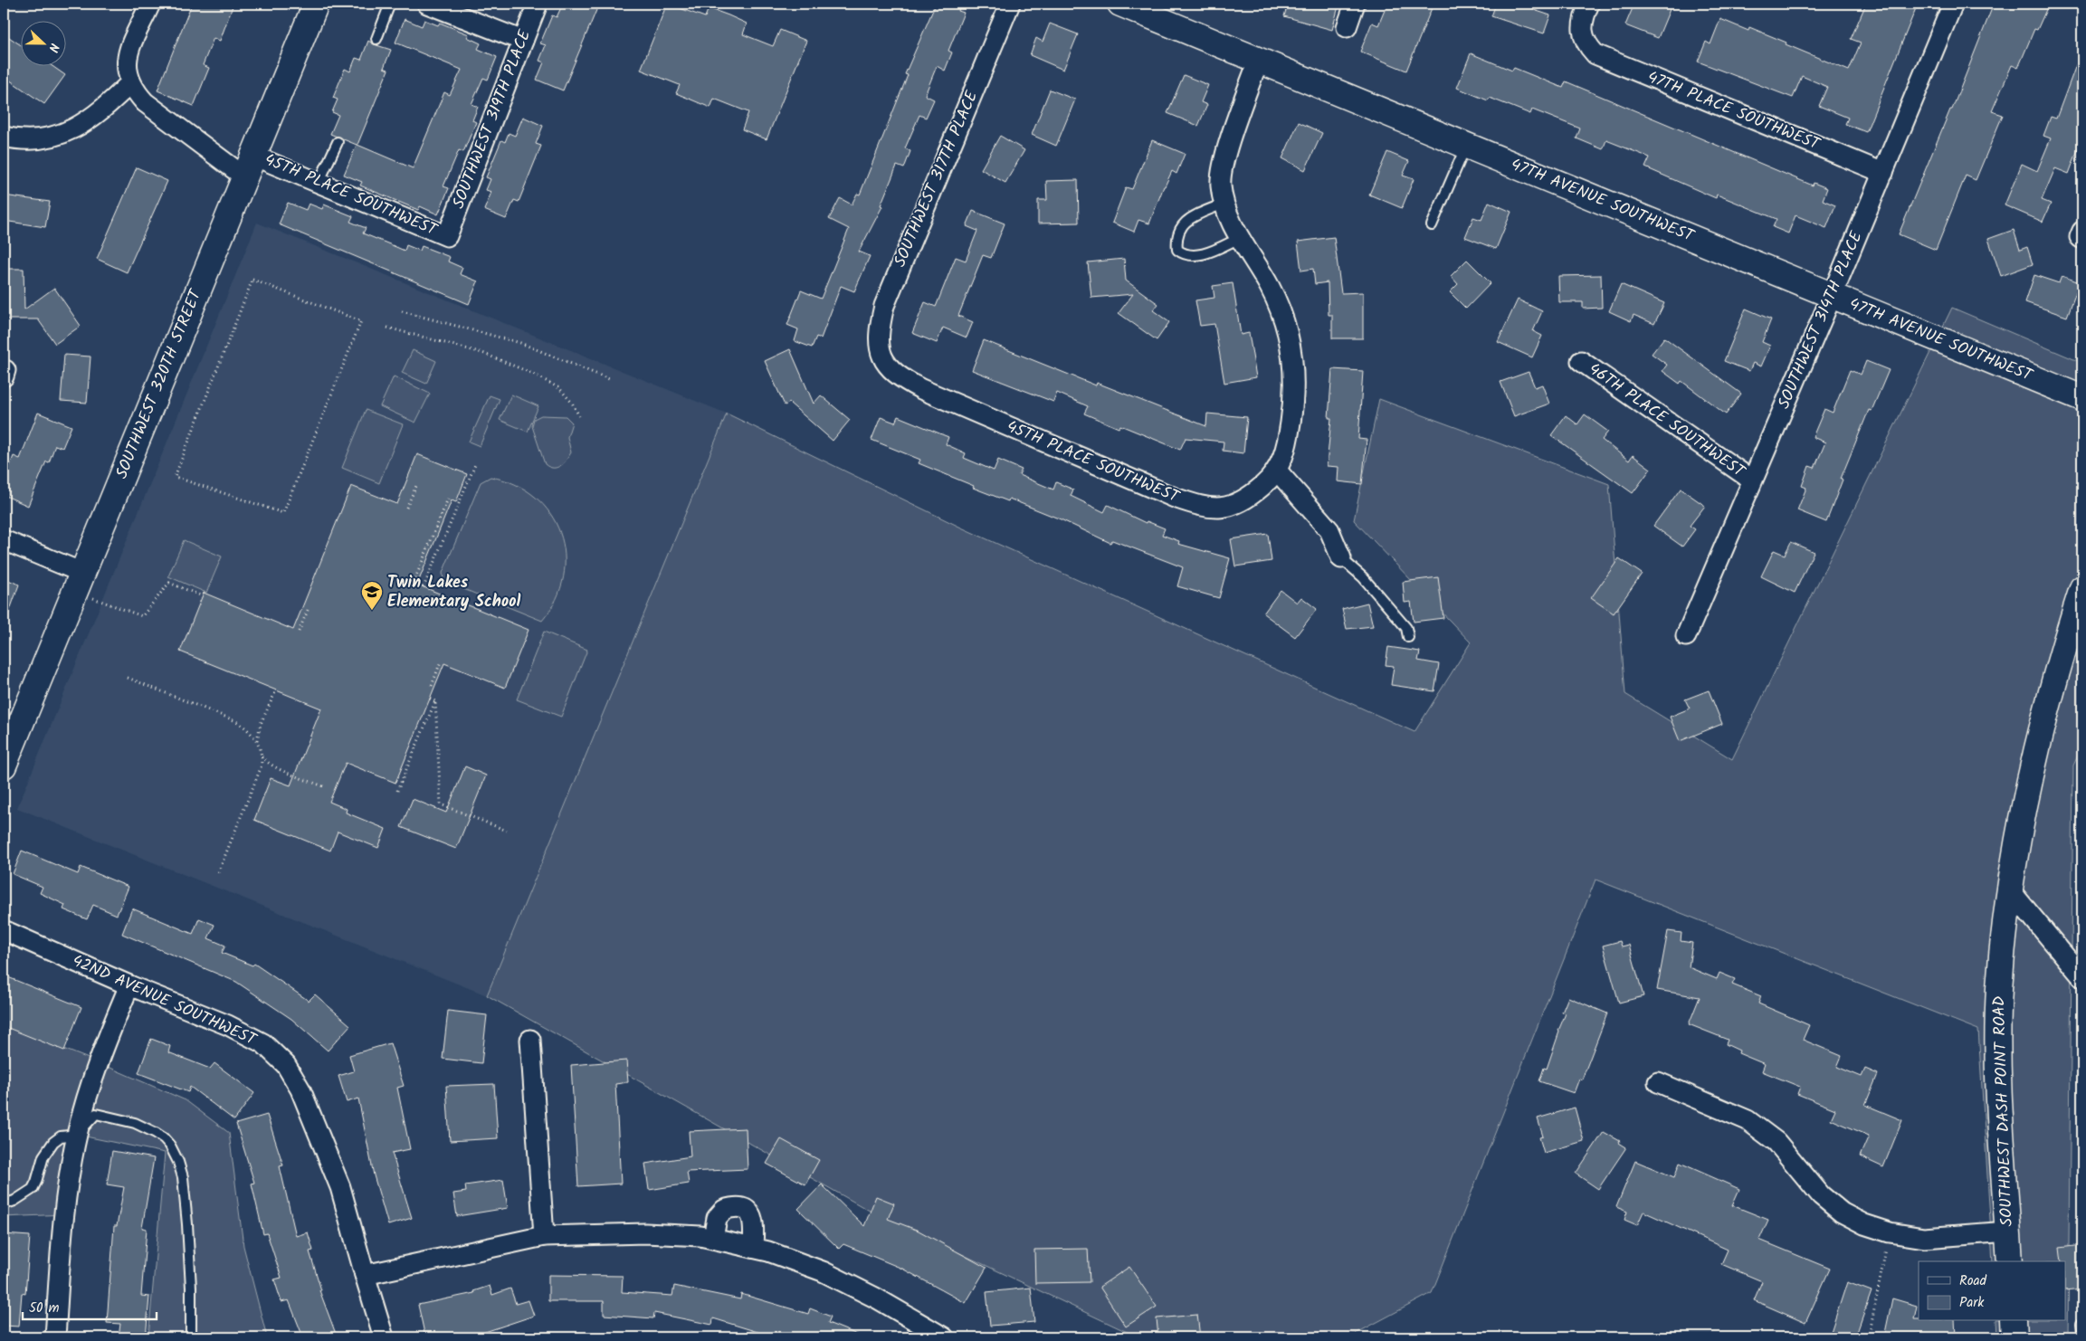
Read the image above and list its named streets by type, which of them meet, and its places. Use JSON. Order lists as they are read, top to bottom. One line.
{"streets":{"main road":["47TH AVENUE SOUTHWEST","SOUTHWEST 320TH STREET","SOUTHWEST DASH POINT ROAD"],"street":["47TH PLACE SOUTHWEST","SOUTHWEST 319TH PLACE","SOUTHWEST 317TH PLACE","45TH PLACE SOUTHWEST","SOUTHWEST 314TH PLACE","46TH PLACE SOUTHWEST","42ND AVENUE SOUTHWEST"]},"crossings":[["47TH PLACE SOUTHWEST","SOUTHWEST 314TH PLACE"],["SOUTHWEST 319TH PLACE","45TH PLACE SOUTHWEST"],["SOUTHWEST 317TH PLACE","45TH PLACE SOUTHWEST"],["45TH PLACE SOUTHWEST","47TH AVENUE SOUTHWEST"],["45TH PLACE SOUTHWEST","SOUTHWEST 320TH STREET"],["47TH AVENUE SOUTHWEST","SOUTHWEST 314TH PLACE"],["SOUTHWEST 314TH PLACE","46TH PLACE SOUTHWEST"]],"places":{"school or university":["Twin Lakes Elementary School"]},"legend":["Road","Park"],"scale_bar":"50 m","north":"right"}
